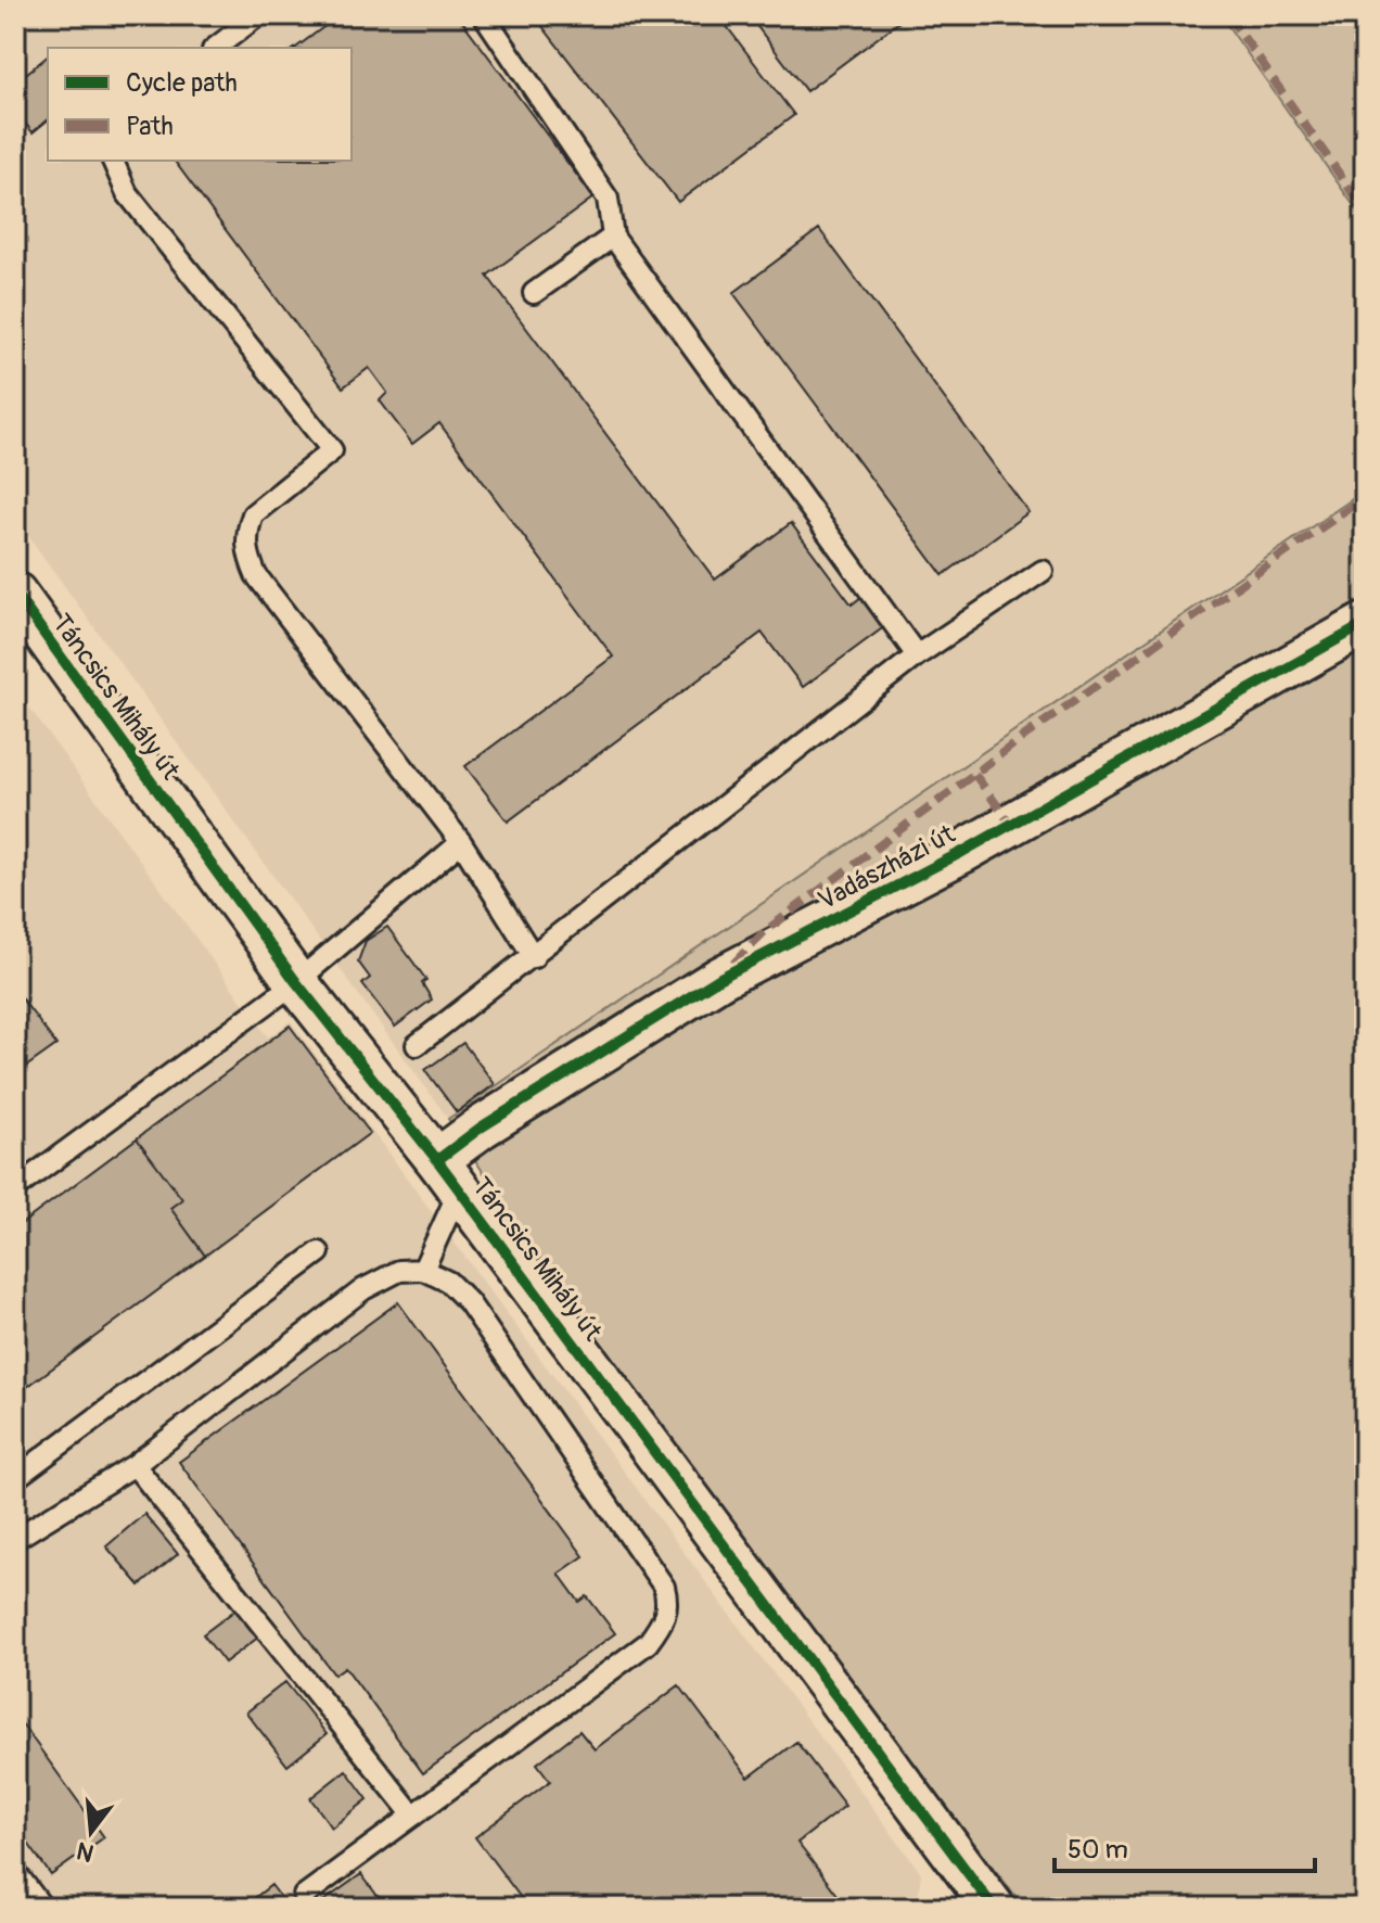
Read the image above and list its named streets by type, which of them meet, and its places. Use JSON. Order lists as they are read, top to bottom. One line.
{"streets":{"street":["Táncsics Mihály út","Vadászházi út"]},"crossings":[["Táncsics Mihály út","Vadászházi út"]],"legend":["Cycle path","Path"],"scale_bar":"50 m","north":"bottom"}
